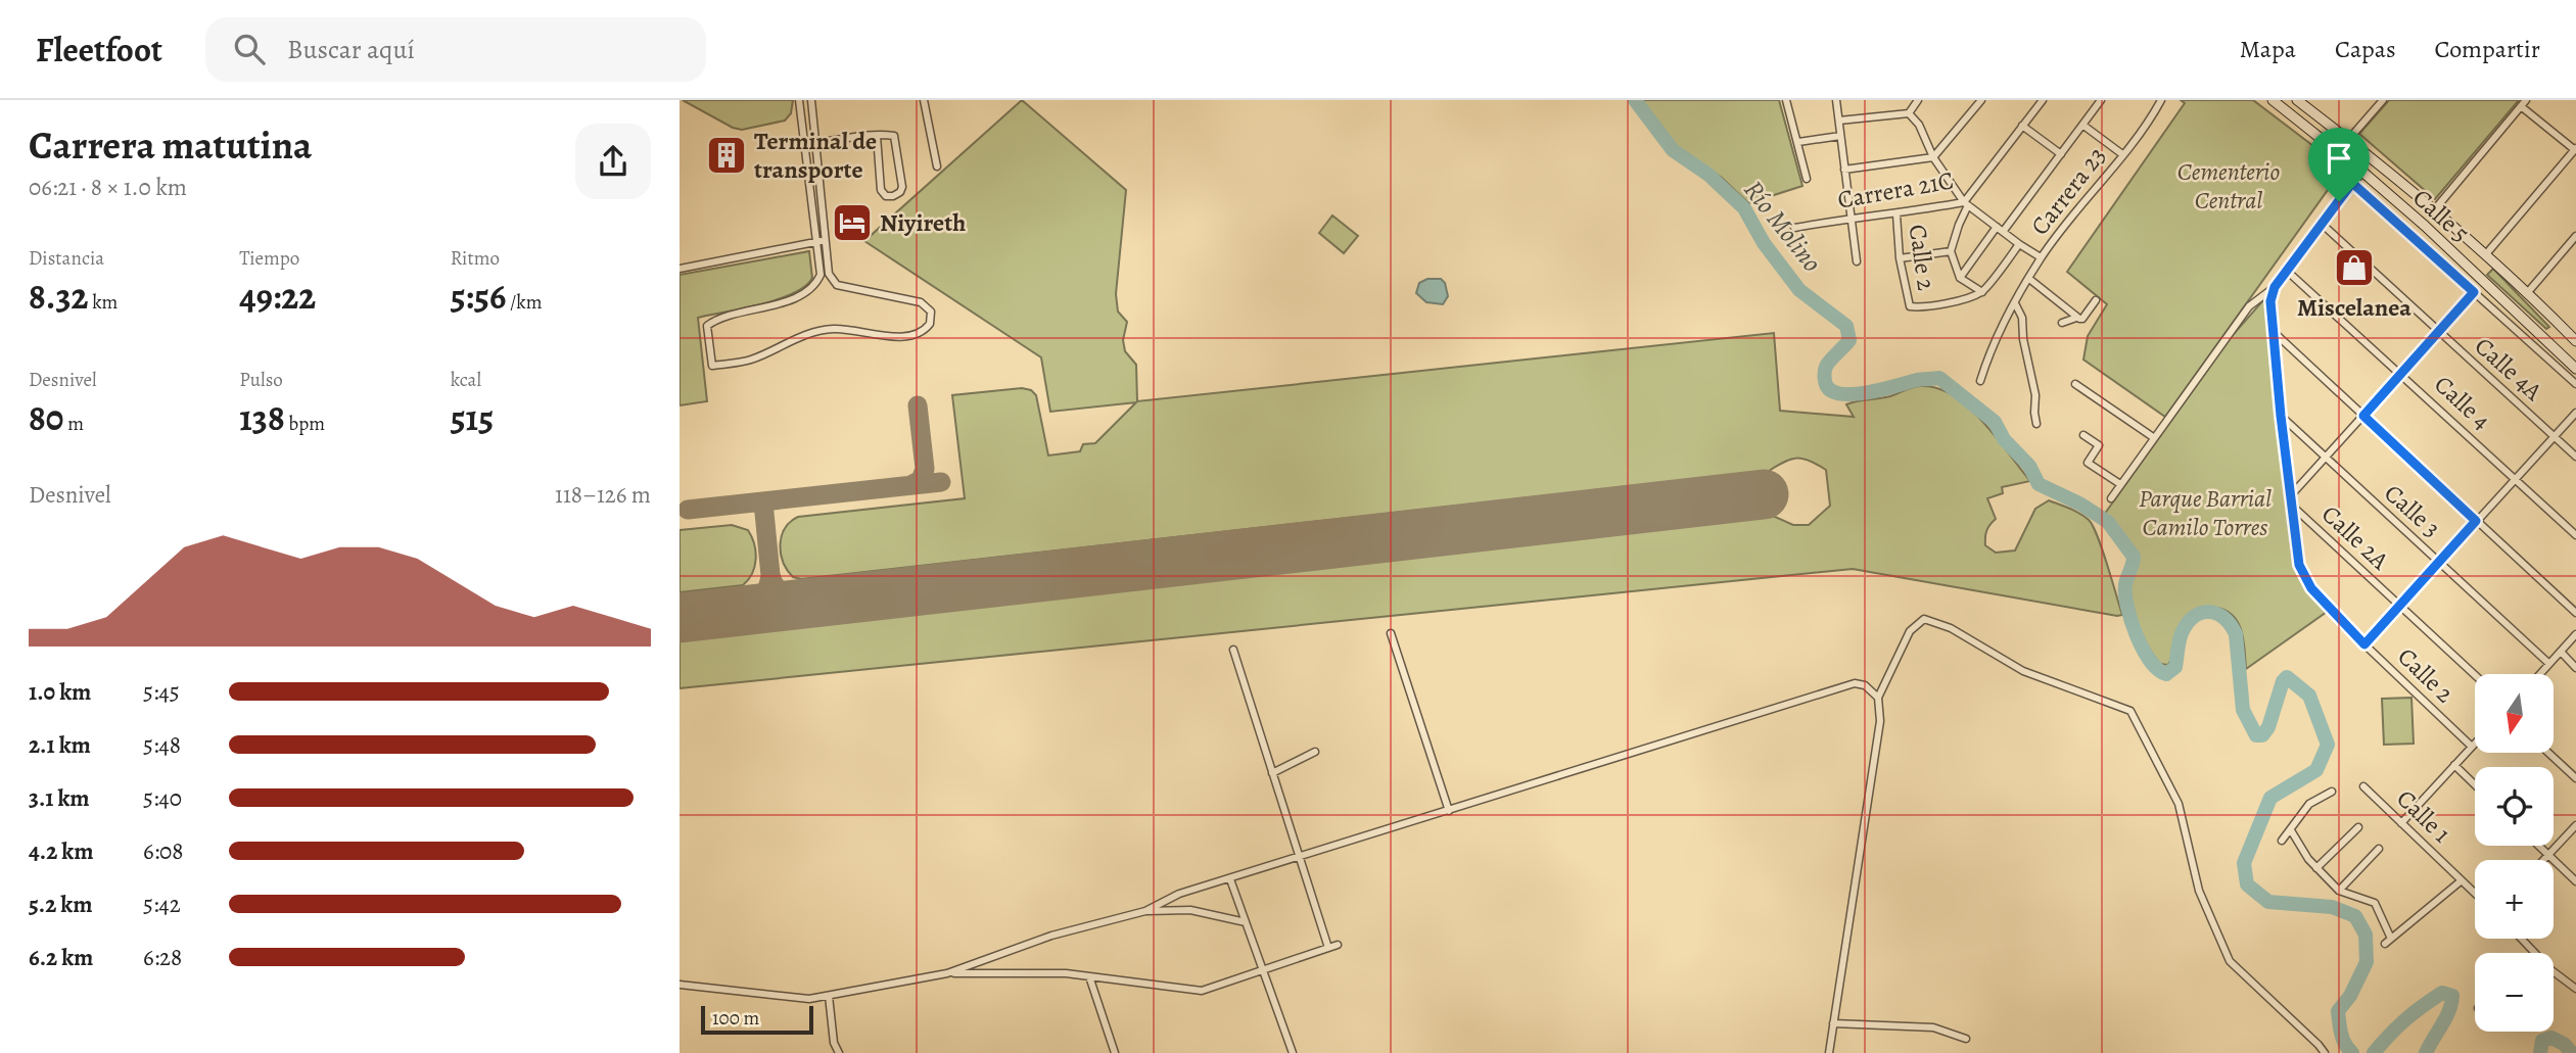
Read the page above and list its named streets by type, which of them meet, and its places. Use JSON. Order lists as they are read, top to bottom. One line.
{"streets":{"main road":["Calle 5"],"street":["Carrera 21C","Carrera 23","Calle 2","Calle 4A","Calle 4","Calle 3","Calle 2A","Calle 1"]},"crossings":[["Carrera 21C","Calle 2"],["Calle 2","Calle 2A"]],"water":["Río Molino"],"parks":["Cementerio Central","Parque Barrial Camilo Torres"],"places":{"building":["Terminal de transporte"],"hotel":["Niyireth"],"shop":["Miscelanea"]},"scale_bar":"100 m","north":"bottom","page":{"header":"Fleetfoot","search":"Buscar aquí","nav":["Mapa","Capas","Compartir"],"heading":["Carrera matutina","06:21 · 8 × 1.0 km"],"stats":[["Distancia","8.32 km"],["Tiempo","49:22"],["Ritmo","5:56 /km"],["Desnivel","80 m"],["Pulso","138 bpm"],["kcal","515"]],"chart":["Desnivel","118–126 m"],"list":[{"name":"1.0 km","note":"5:45"},{"name":"2.1 km","note":"5:48"},{"name":"3.1 km","note":"5:40"},{"name":"4.2 km","note":"6:08"},{"name":"5.2 km","note":"5:42"},{"name":"6.2 km","note":"6:28"}],"map_buttons":["+","−"],"scale":"100 m"}}
